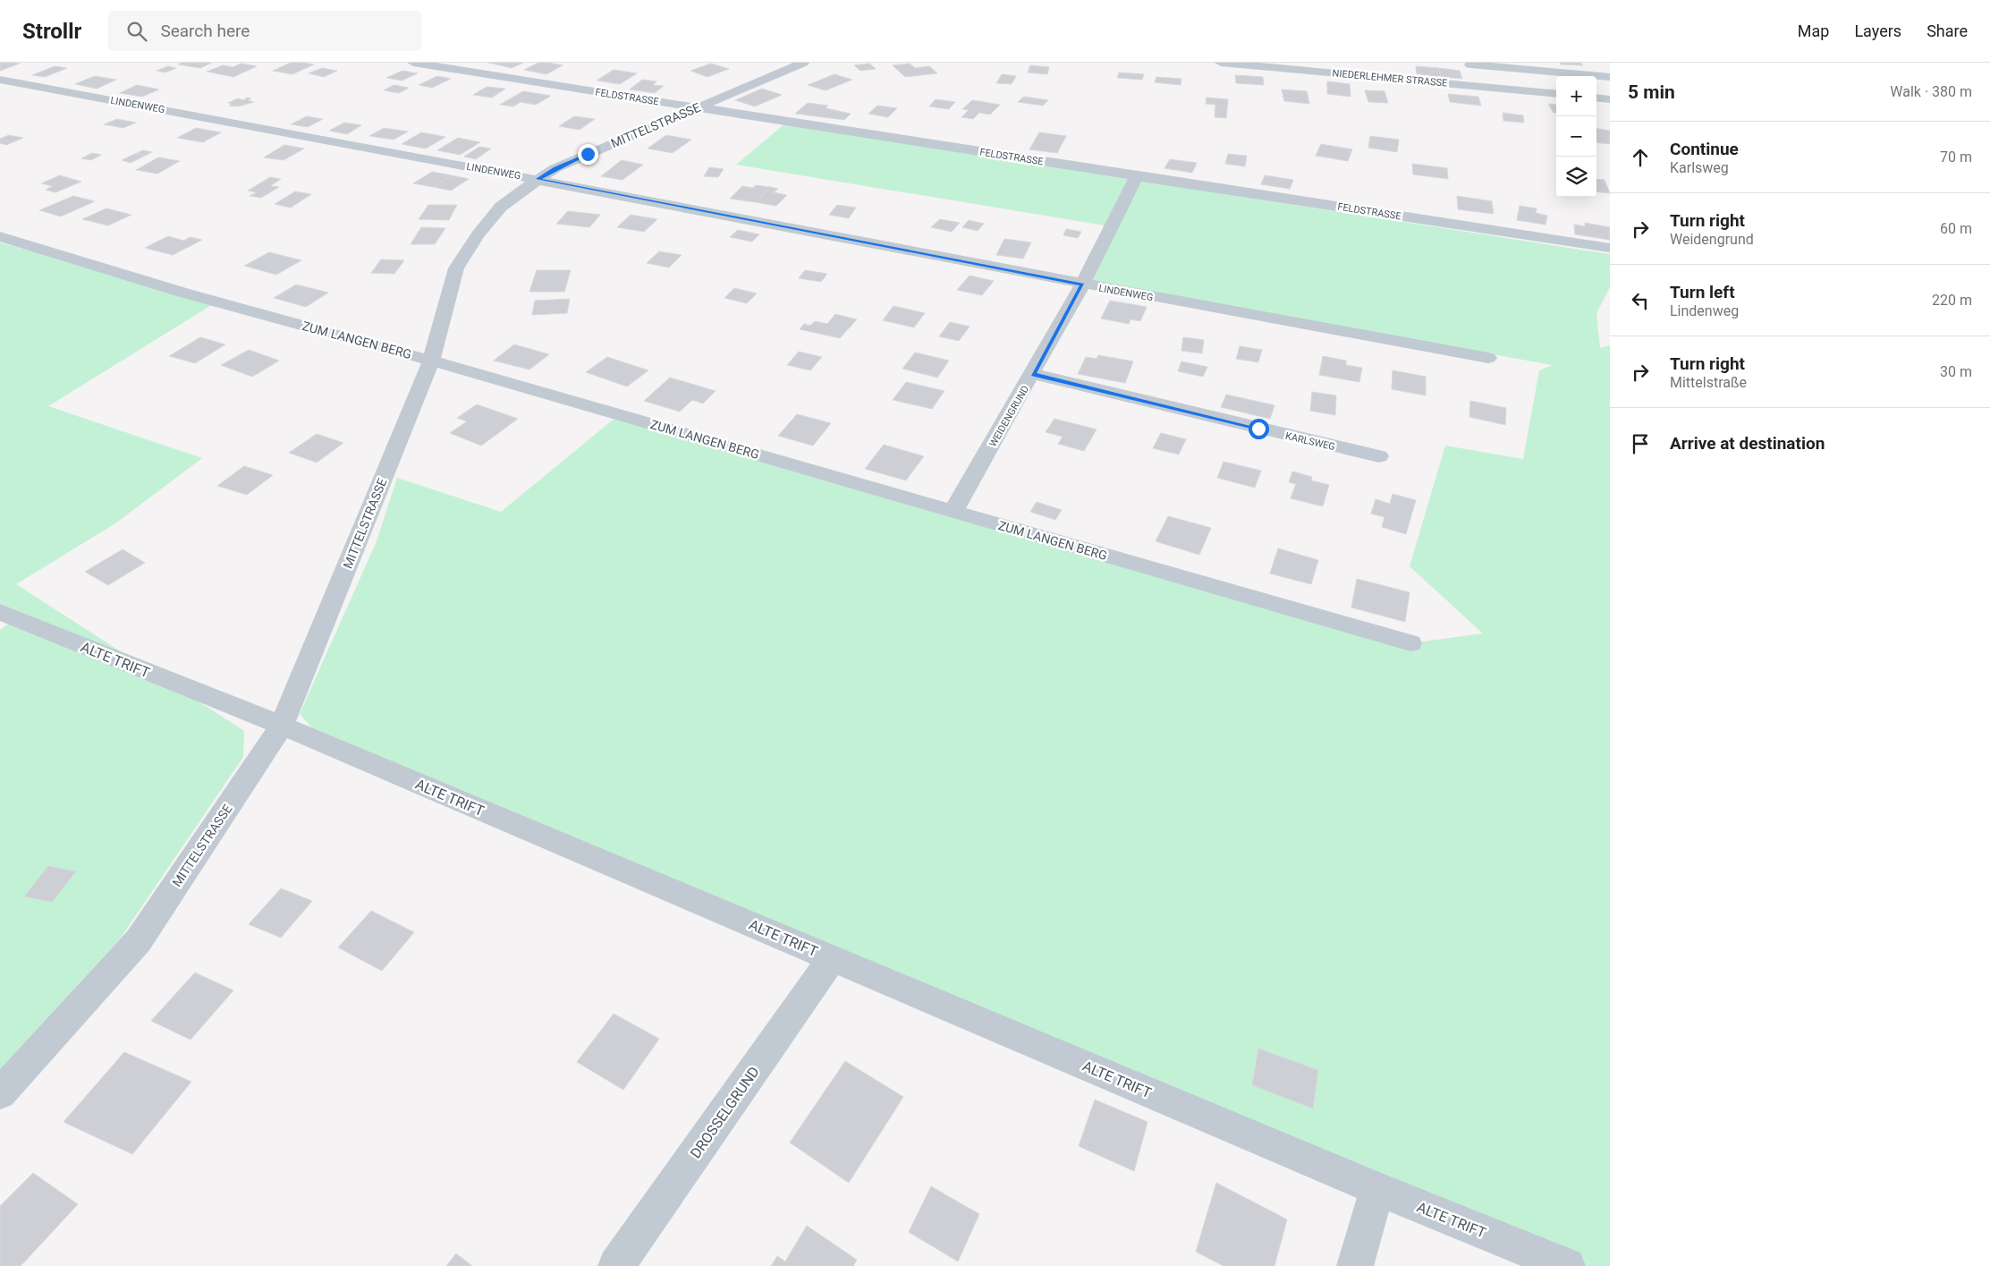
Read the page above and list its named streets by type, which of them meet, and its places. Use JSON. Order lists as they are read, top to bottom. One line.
{"streets":{"street":["NIEDERLEHMER STRASSE","FELDSTRASSE","LINDENWEG","MITTELSTRASSE","ZUM LANGEN BERG","WEIDENGRUND","KARLSWEG","ALTE TRIFT","DROSSELGRUND"]},"crossings":[["FELDSTRASSE","MITTELSTRASSE"],["FELDSTRASSE","WEIDENGRUND"],["LINDENWEG","MITTELSTRASSE"],["LINDENWEG","WEIDENGRUND"],["MITTELSTRASSE","ZUM LANGEN BERG"],["MITTELSTRASSE","ALTE TRIFT"],["ZUM LANGEN BERG","WEIDENGRUND"],["WEIDENGRUND","KARLSWEG"],["ALTE TRIFT","DROSSELGRUND"]],"page":{"header":"Strollr","search":"Search here","nav":["Map","Layers","Share"],"heading":["5 min","Walk · 380 m"],"map_buttons":["+","−"],"list":[["Continue","Karlsweg","70 m"],["Turn right","Weidengrund","60 m"],["Turn left","Lindenweg","220 m"],["Turn right","Mittelstraße","30 m"],"Arrive at destination"]}}
